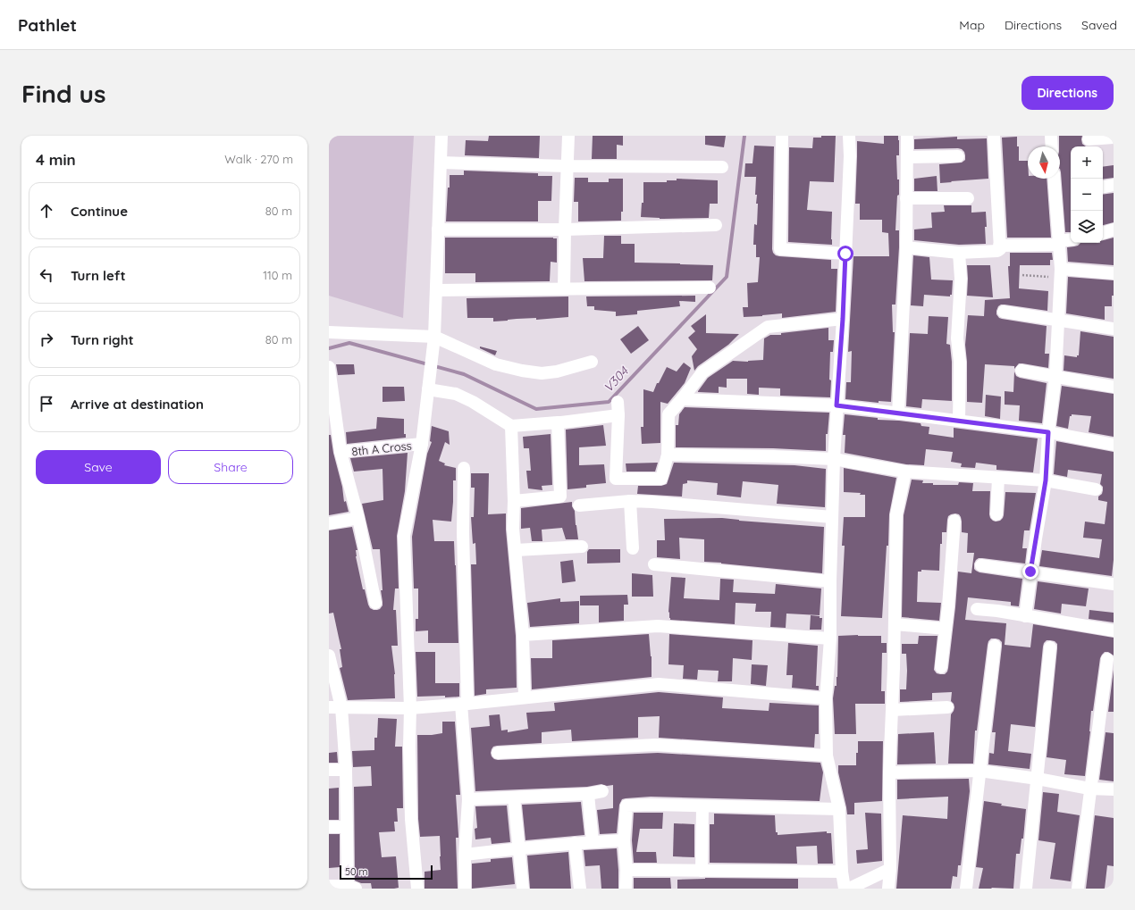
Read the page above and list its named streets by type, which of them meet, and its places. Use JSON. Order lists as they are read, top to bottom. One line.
{"streets":{"street":["8th A Cross"]},"water":["V304"],"scale_bar":"50 m","north":"bottom","page":{"header":"Pathlet","nav":["Map","Directions","Saved"],"buttons":["Directions",["Save","Share"]],"title":"Find us","heading":["4 min","Walk · 270 m"],"map_buttons":["+","−"],"list":[["Continue","80 m"],["Turn left","110 m"],["Turn right","80 m"],"Arrive at destination"],"scale":"50 m"}}
